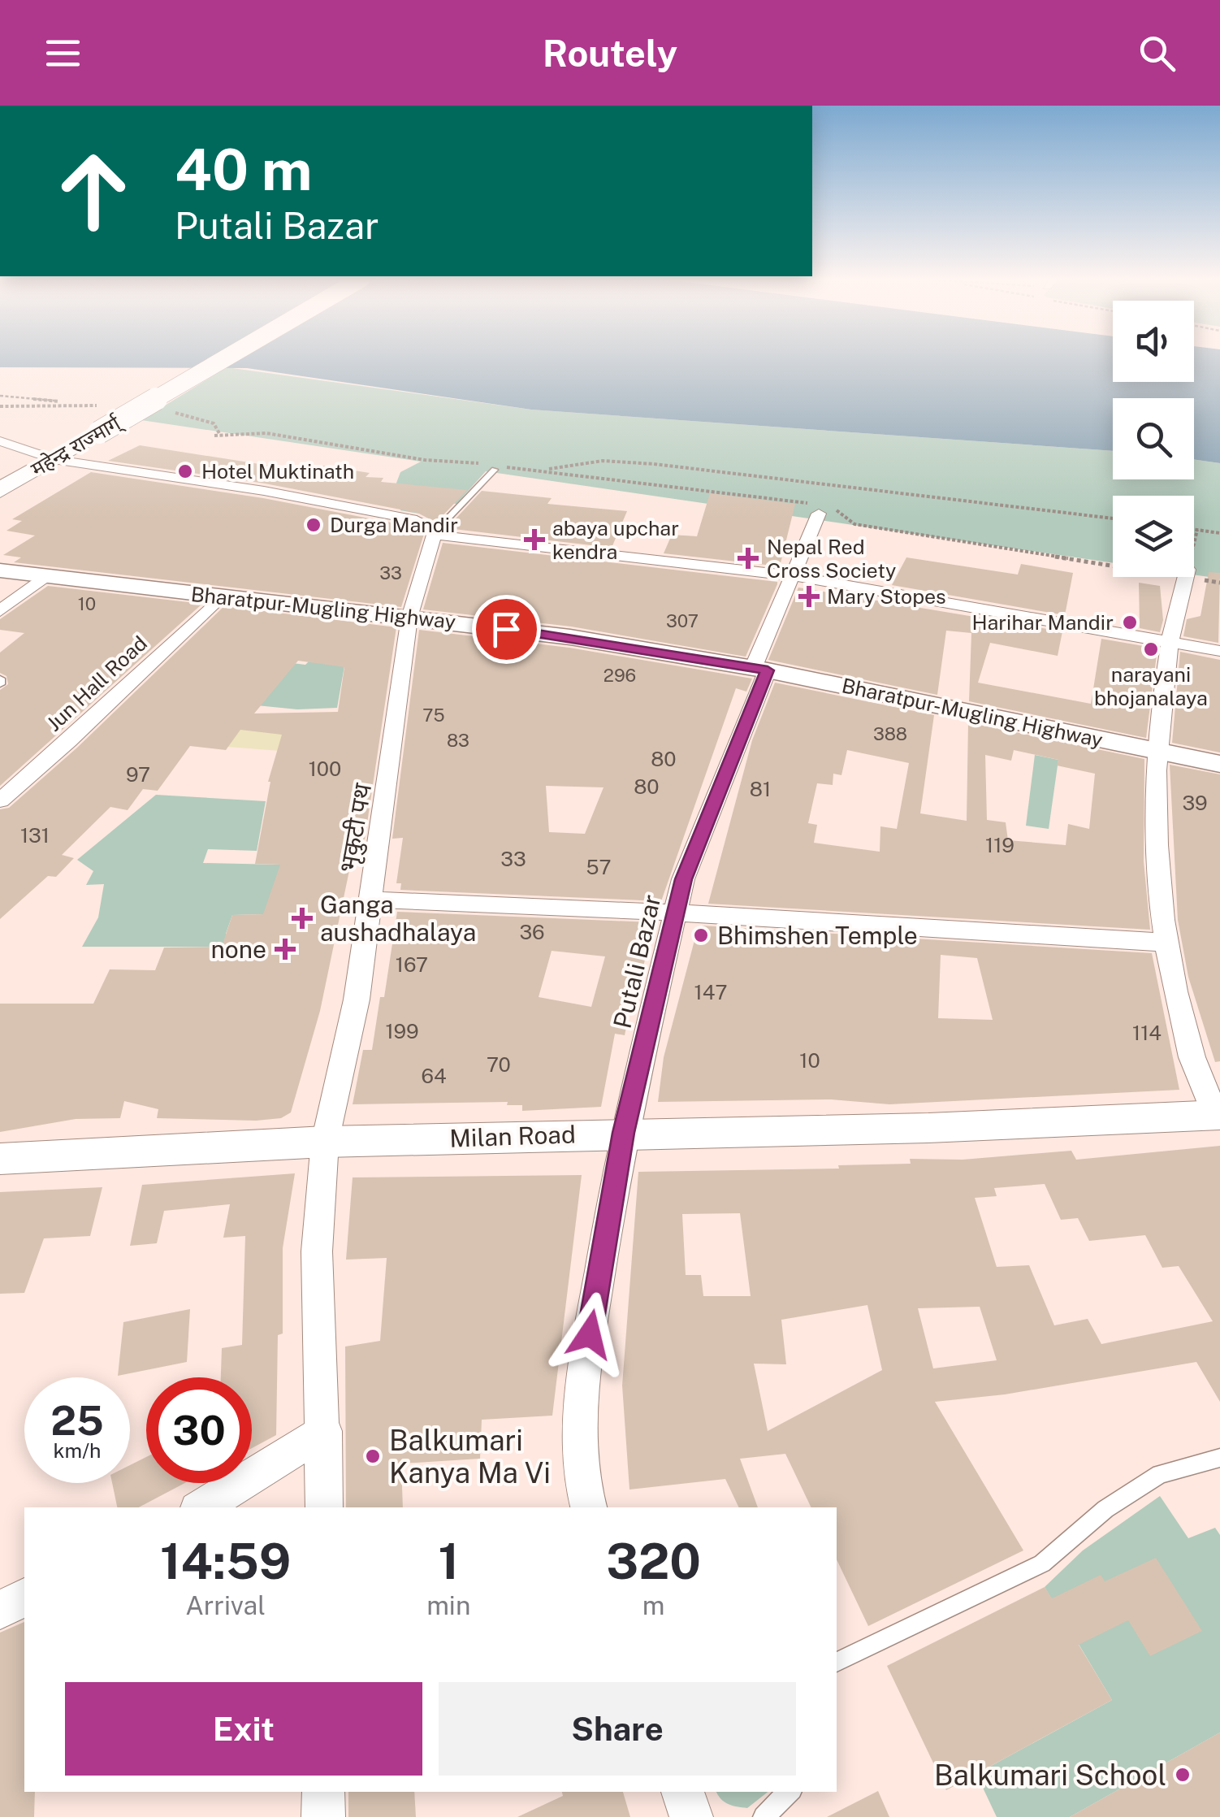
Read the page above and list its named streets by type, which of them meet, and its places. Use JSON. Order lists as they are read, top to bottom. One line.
{"streets":{"highway":["महेन्द्र राज्मार्ग्"],"main road":["Bharatpur-Mugling Highway"],"street":["Jun Hall Road","भृकुटी पथ","Putali Bazar","Milan Road"]},"crossings":[["Bharatpur-Mugling Highway","Jun Hall Road"],["Bharatpur-Mugling Highway","भृकुटी पथ"],["Bharatpur-Mugling Highway","Putali Bazar"],["भृकुटी पथ","Milan Road"],["Putali Bazar","Milan Road"]],"places":{"other":["Hotel Muktinath","Durga Mandir","Harihar Mandir","narayani bhojanalaya","Bhimshen Temple","Balkumari Kanya Ma Vi","Balkumari School"],"health":["abaya upchar kendra","Nepal Red Cross Society","Mary Stopes","Ganga aushadhalaya","none"]},"house_numbers":["33","10","307","296","75","388","83","80","100","97","80","81","39","131","119","33","57","36","167","147","199","114","10","70","64"],"page":{"header":"Routely","turn":["40 m","Putali Bazar"],"speed":"25 km/h","limit":"30","eta":["14:59","Arrival","1","min","320","m"],"buttons":["Exit","Share"]}}
